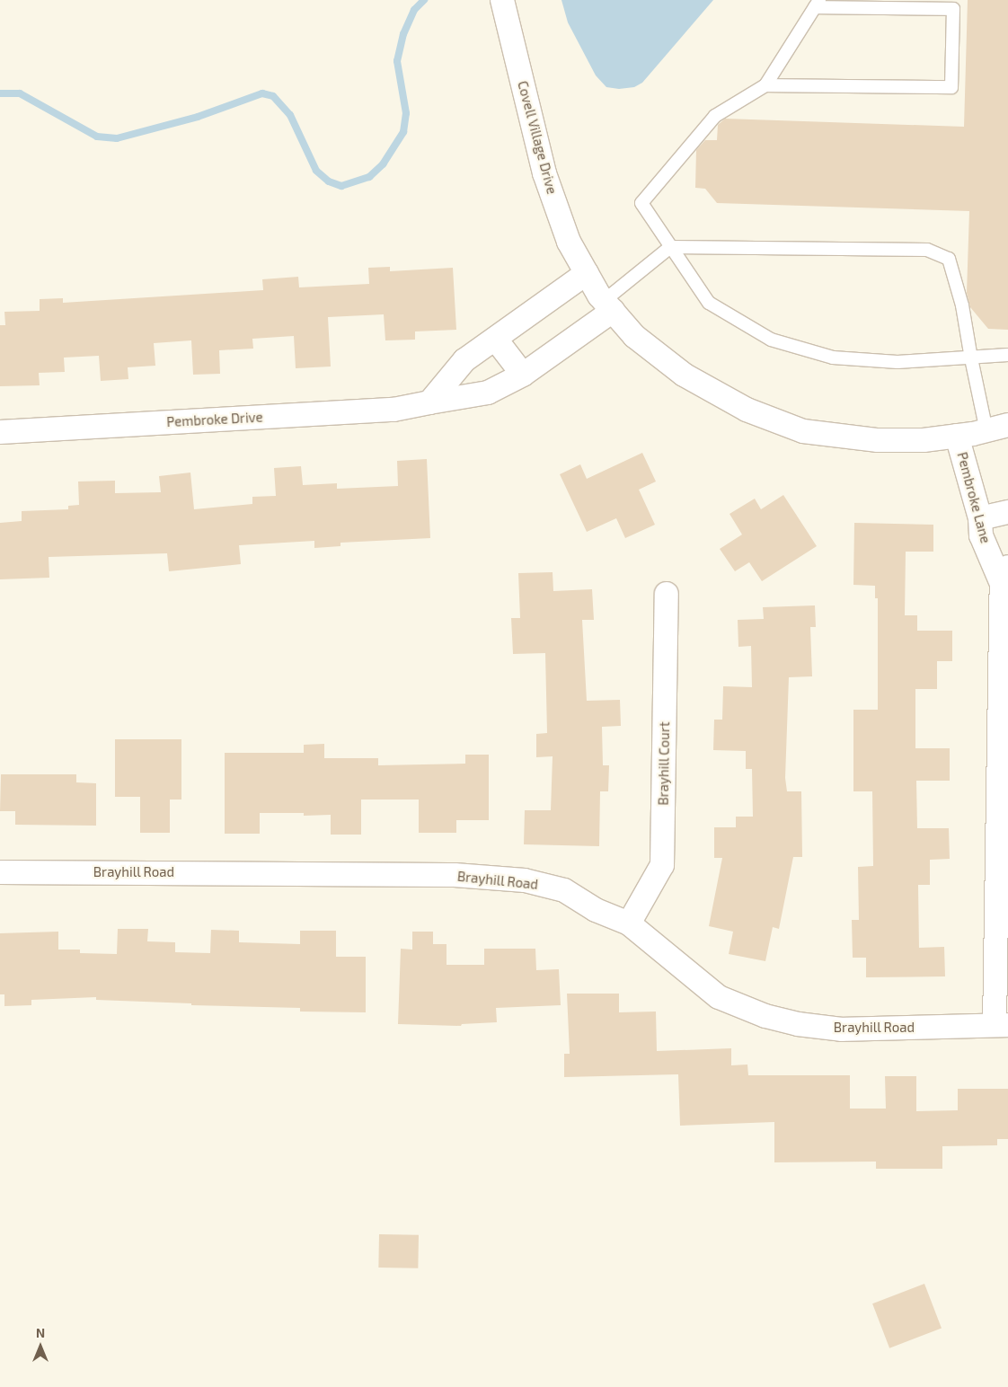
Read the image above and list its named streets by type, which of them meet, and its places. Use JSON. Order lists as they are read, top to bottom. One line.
{"streets":{"street":["Covell Village Drive","Pembroke Drive","Pembroke Lane","Brayhill Court","Brayhill Road"]},"crossings":[["Covell Village Drive","Pembroke Drive"],["Covell Village Drive","Pembroke Lane"],["Pembroke Lane","Brayhill Road"],["Brayhill Court","Brayhill Road"]],"north":"top"}
